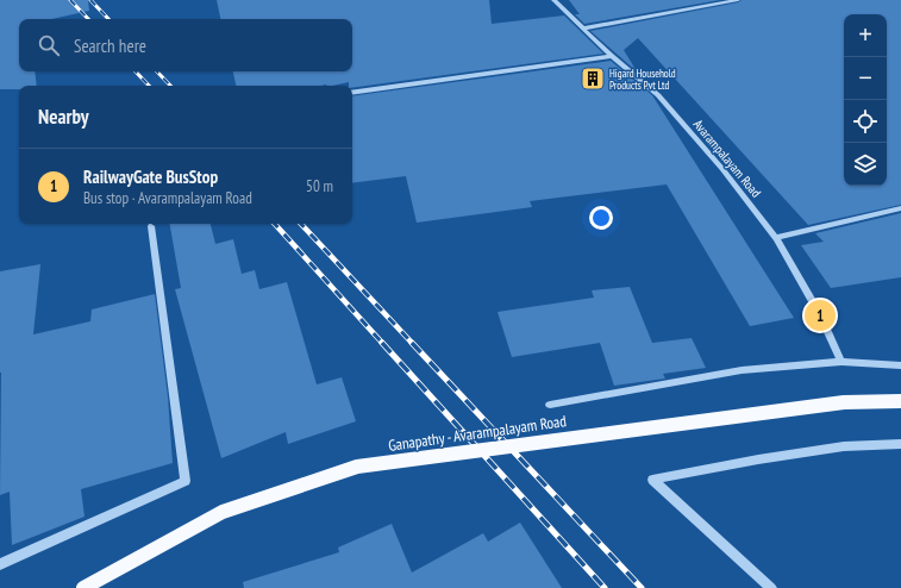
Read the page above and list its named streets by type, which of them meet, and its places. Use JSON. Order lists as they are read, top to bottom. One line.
{"streets":{"main road":["Ganapathy - Avarampalayam Road"],"street":["Avarampalayam Road"]},"places":{"building":["Higard Household Products Pvt Ltd"]},"page":{"map_buttons":["+","−"],"search":"Search here","heading":"Nearby","list":[{"mark":"1","name":"RailwayGate BusStop","note":"Bus stop · Avarampalayam Road","value":"50 m"}],"pins":"1"}}
